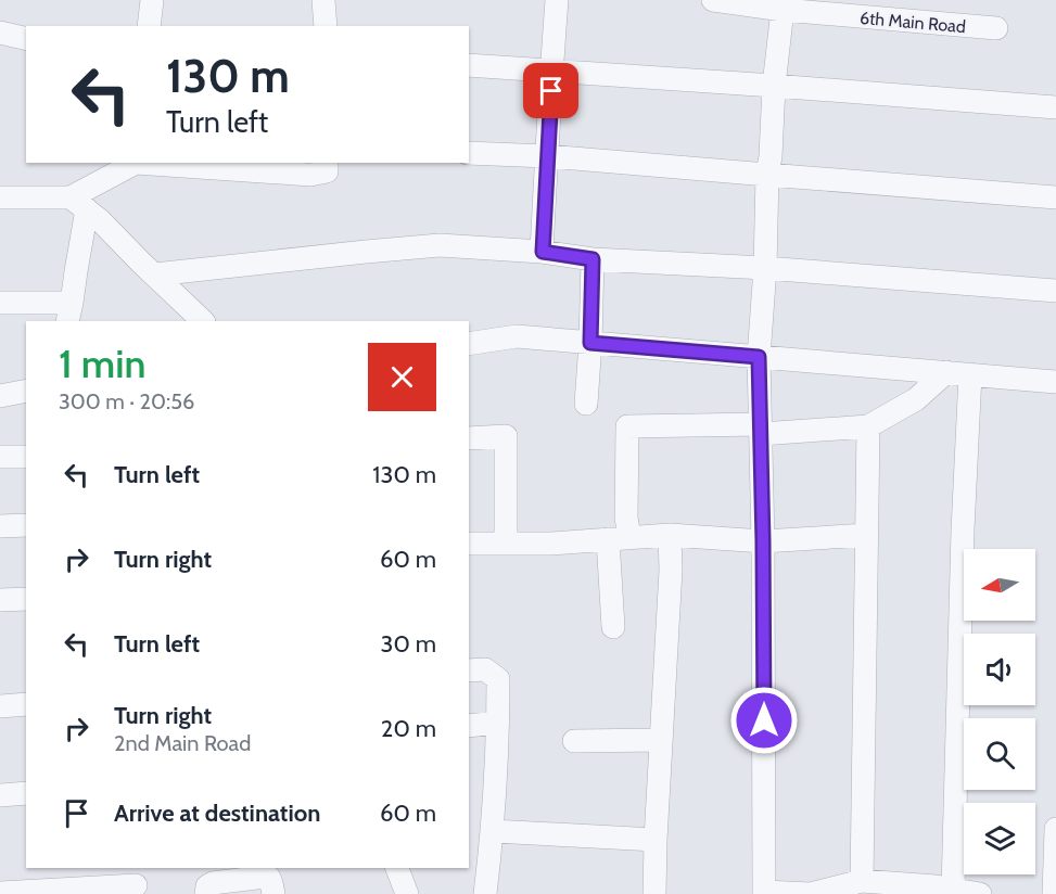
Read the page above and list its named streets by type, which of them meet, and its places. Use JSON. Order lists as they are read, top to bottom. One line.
{"streets":{"street":["6th Main Road"]},"north":"left","page":{"turn":["130 m","Turn left"],"heading":["1 min","300 m · 20:56"],"list":[{"name":"Turn left","value":"130 m"},{"name":"Turn right","value":"60 m"},{"name":"Turn left","value":"30 m"},{"name":"Turn right","note":"2nd Main Road","value":"20 m"},{"name":"Arrive at destination","value":"60 m"}]}}
